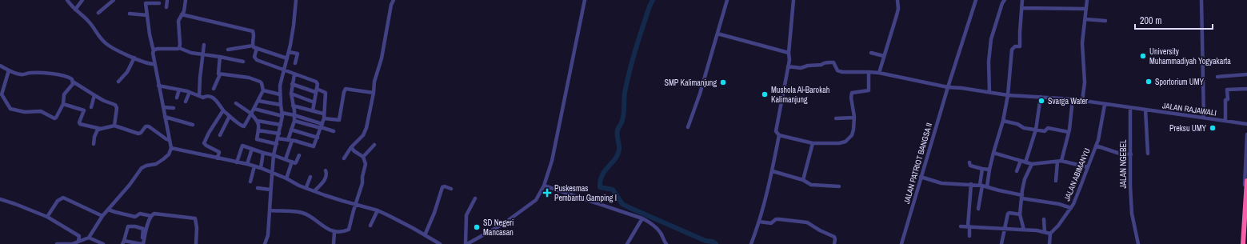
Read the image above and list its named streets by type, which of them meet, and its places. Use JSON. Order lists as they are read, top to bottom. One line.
{"streets":{"street":["JALAN RAJAWALI","JALAN PATRIOT BANGSA II","JALAN NGEBEL","JALAN ABIMANYU"]},"crossings":[["JALAN RAJAWALI","JALAN NGEBEL"]],"places":{"other":["University Muhammadiyah Yogyakarta","Sportorium UMY","SMP Kalimanjung","Mushola Al-Barokah Kalimanjung","Svarga Water","Preksu UMY","SD Negeri Mancasan"],"health":["Puskesmas Pembantu Gamping I"]},"scale_bar":"200 m"}
